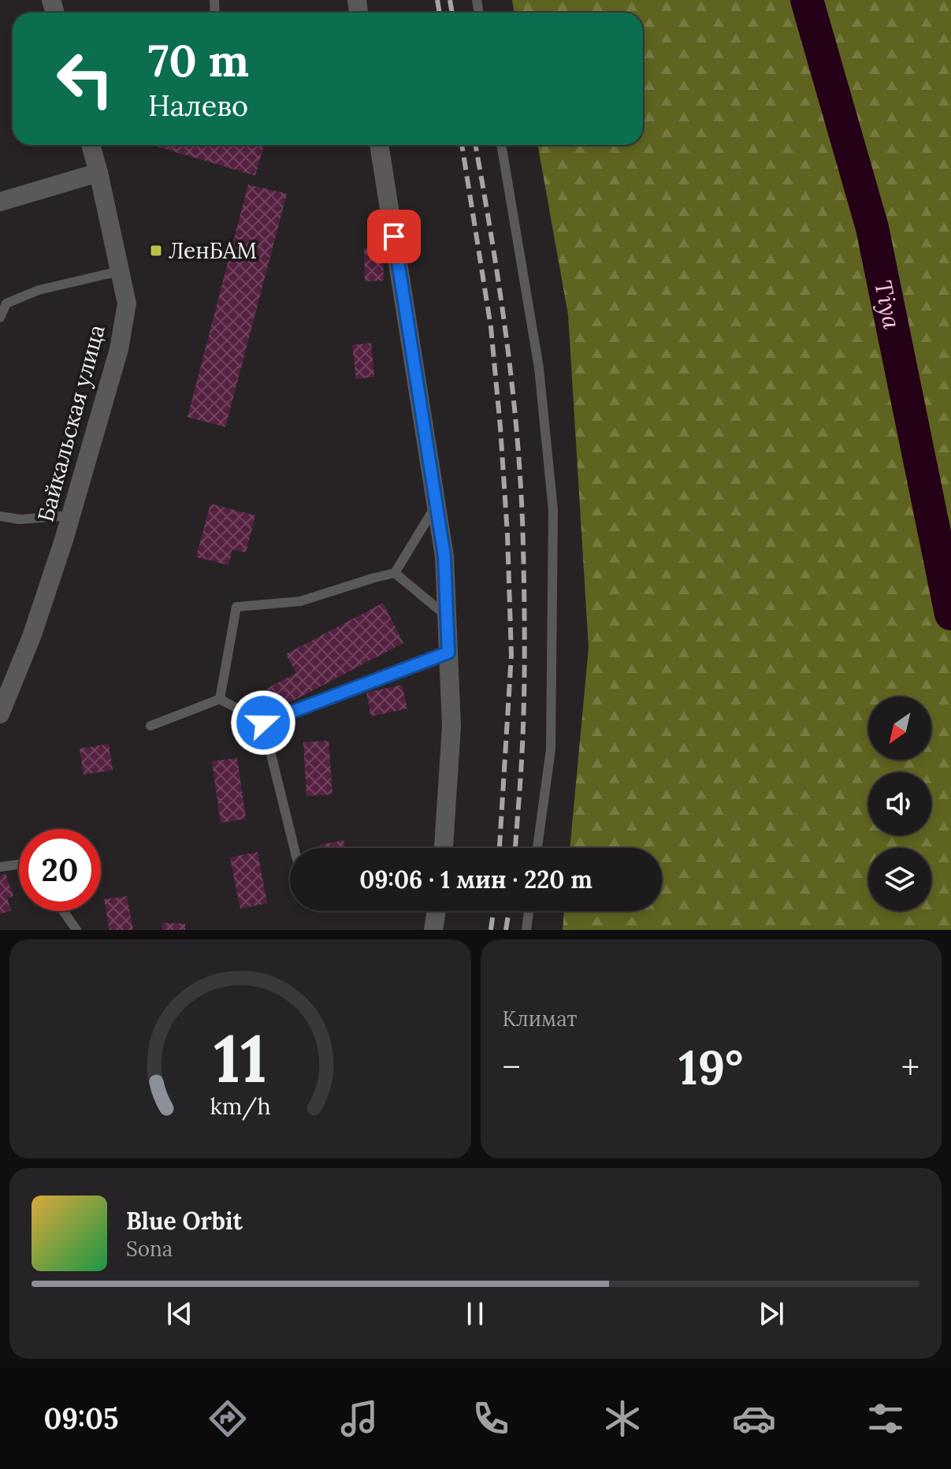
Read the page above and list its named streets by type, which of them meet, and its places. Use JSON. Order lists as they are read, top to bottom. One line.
{"streets":{"street":["Байкальская улица"]},"water":["Tiya"],"places":{"transit":["ЛенБАМ"]},"north":"bottom left","page":{"turn":["70 m","Налево"],"limit":"20","trip":"09:06 · 1 мин · 220 m","tile":"Климат","heat":["−","19°","+"],"song":["Blue Orbit","Sona"],"tabs":"09:05","gauge":["11","km/h"]}}
